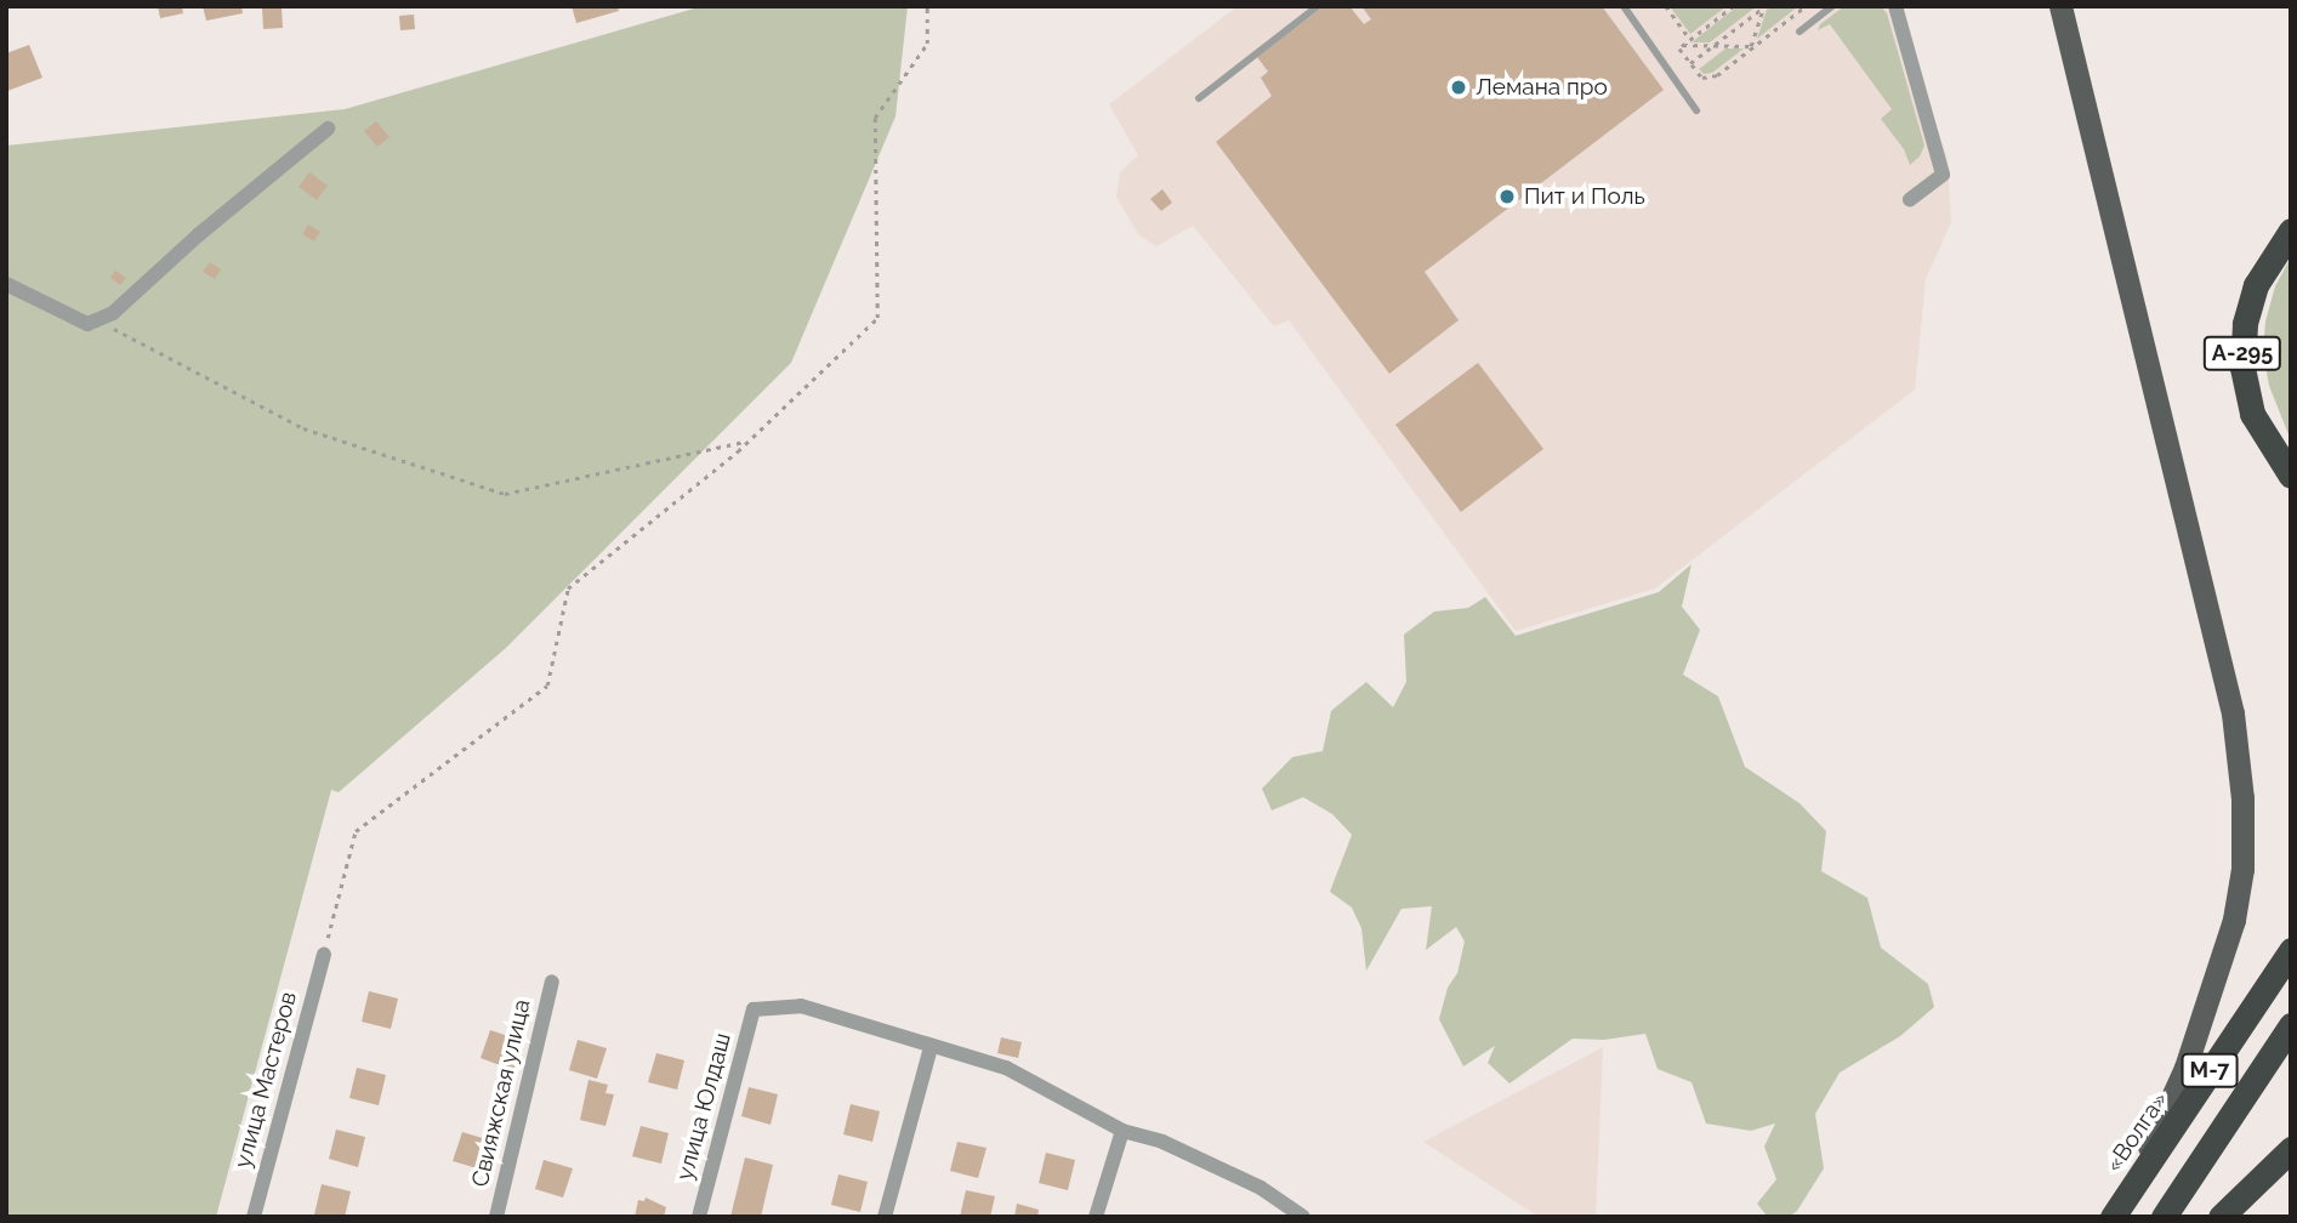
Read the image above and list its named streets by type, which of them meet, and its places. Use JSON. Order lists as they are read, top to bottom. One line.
{"streets":{"highway":["А-295","М-7","«Волга»"],"street":["улица Мастеров","Свияжская улица","улица Юлдаш"]},"places":["Лемана про","Пит и Поль"]}
